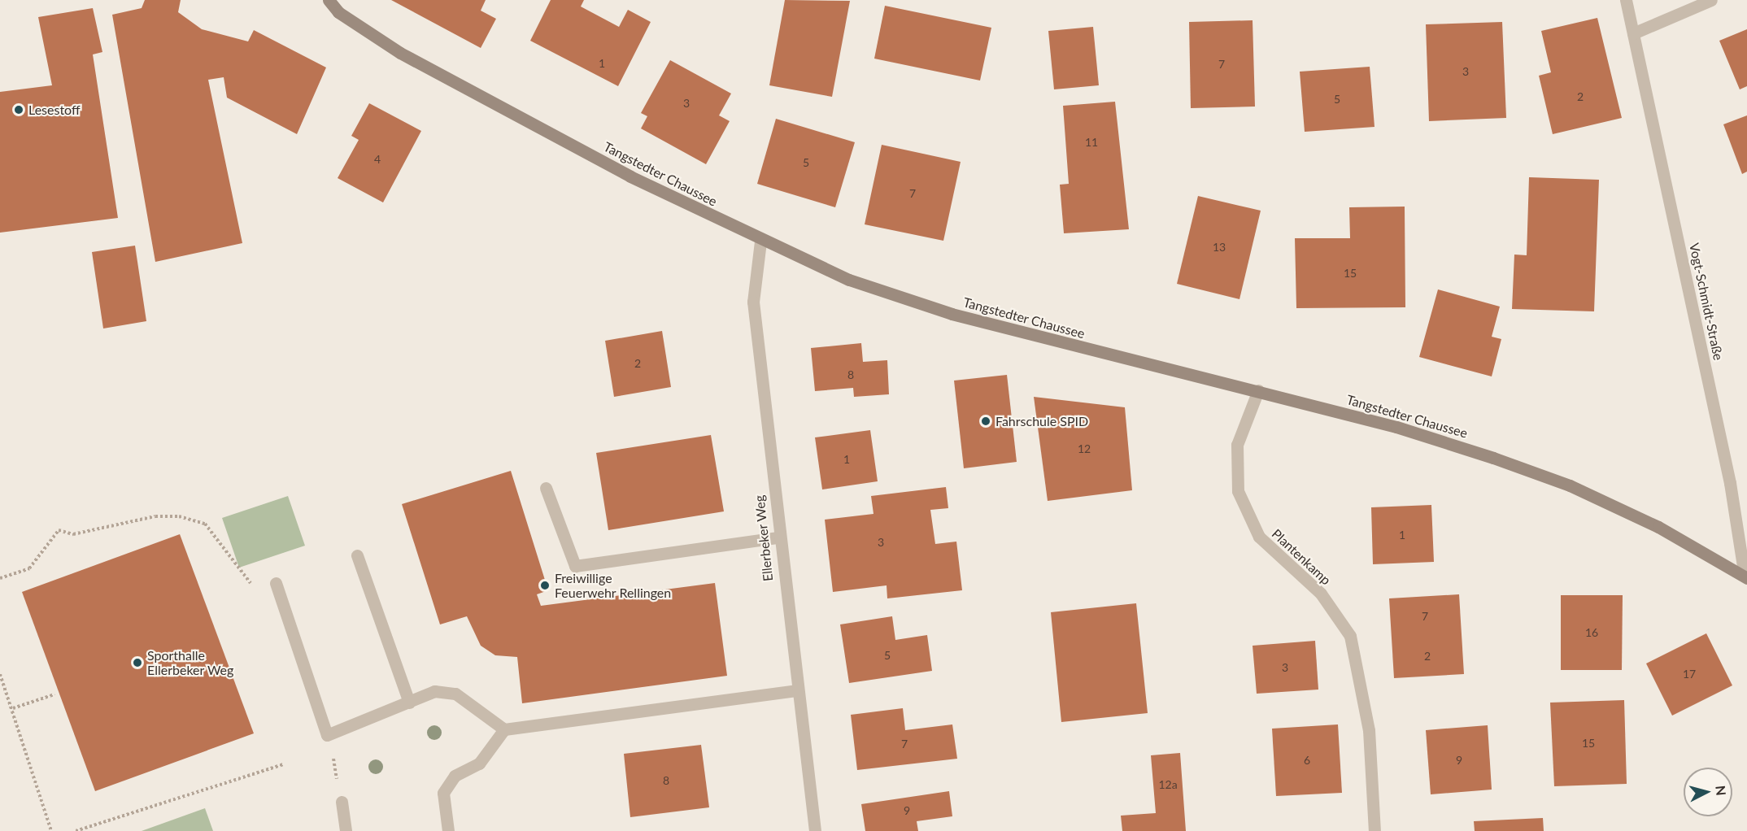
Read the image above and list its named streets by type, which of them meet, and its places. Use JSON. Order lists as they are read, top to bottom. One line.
{"streets":{"main road":["Tangstedter Chaussee"],"street":["Vogt-Schmidt-Straße","Ellerbeker Weg","Plantenkamp"]},"crossings":[["Tangstedter Chaussee","Vogt-Schmidt-Straße"],["Tangstedter Chaussee","Ellerbeker Weg"],["Tangstedter Chaussee","Plantenkamp"]],"places":["Lesestoff","Fahrschule SPID","Freiwillige Feuerwehr Rellingen","Sporthalle Ellerbeker Weg"],"house_numbers":["1","7","3","2","5","3","11","4","5","7","13","15","2","8","12","1","1","3","7","16","5","2","3","17","15","7","6","9","8","12a","9"],"north":"right"}
